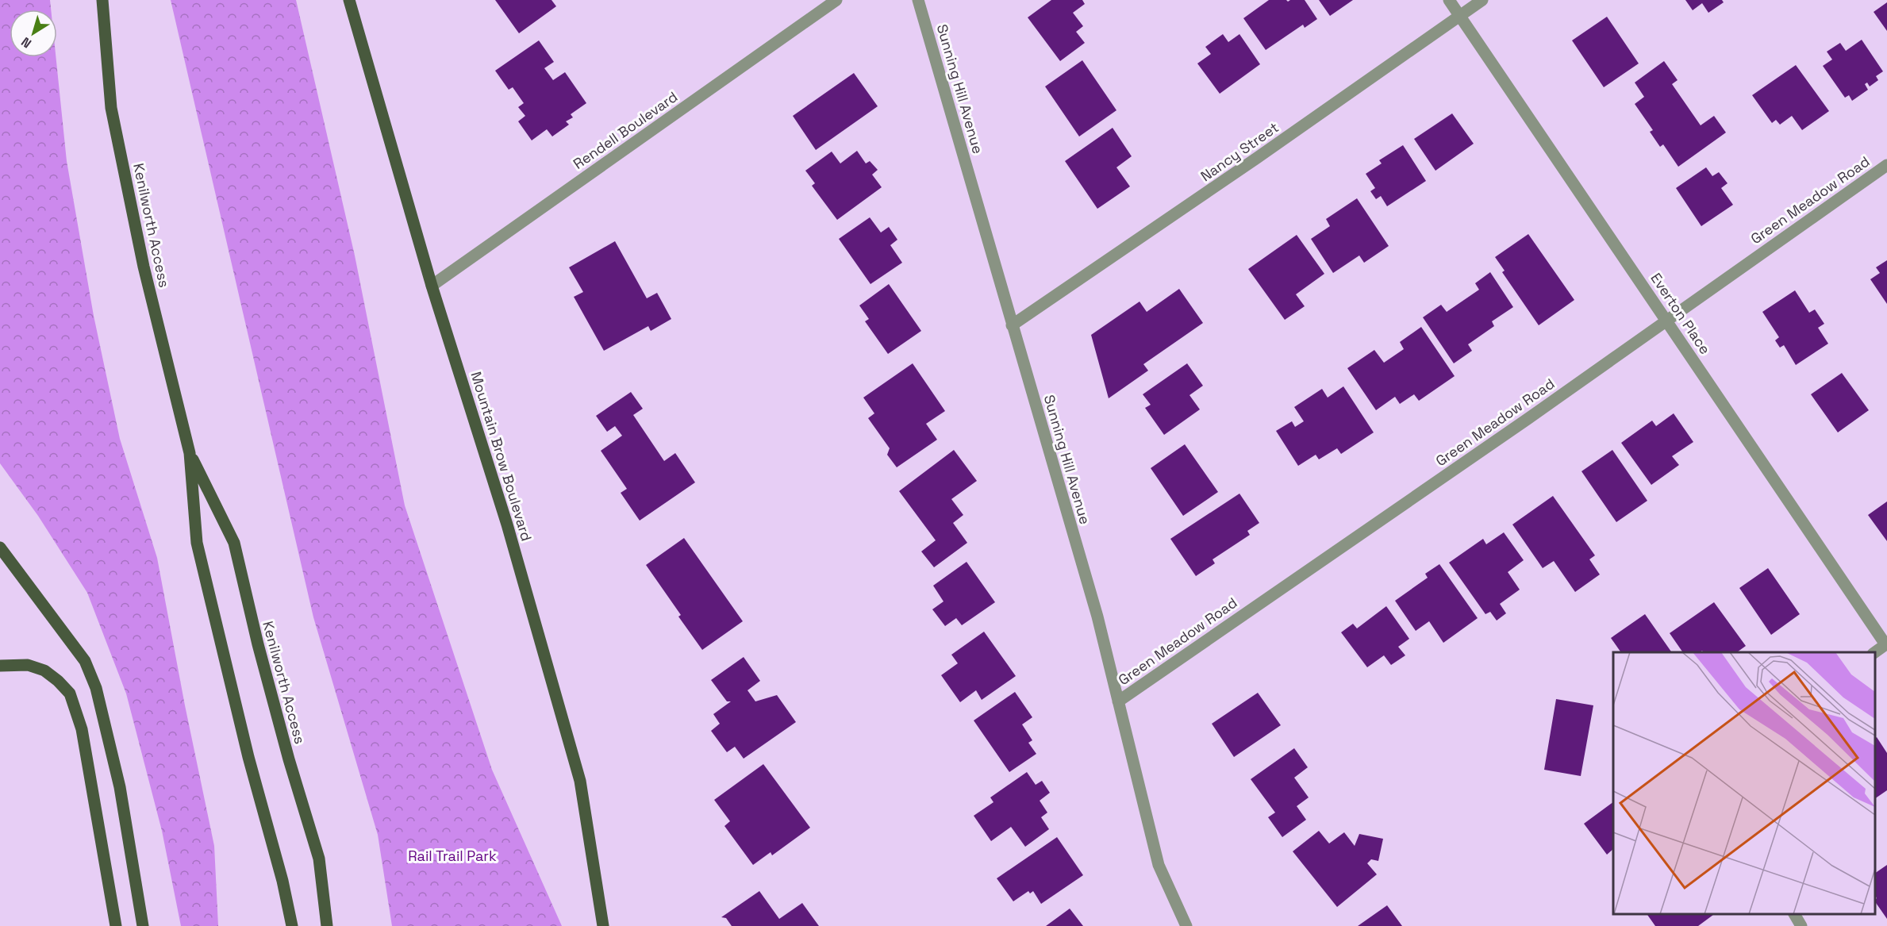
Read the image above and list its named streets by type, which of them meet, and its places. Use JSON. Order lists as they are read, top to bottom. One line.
{"streets":{"main road":["Kenilworth Access","Mountain Brow Boulevard"],"street":["Sunning Hill Avenue","Rendell Boulevard","Nancy Street","Green Meadow Road","Everton Place"]},"crossings":[["Sunning Hill Avenue","Nancy Street"],["Sunning Hill Avenue","Green Meadow Road"],["Rendell Boulevard","Mountain Brow Boulevard"],["Nancy Street","Everton Place"],["Green Meadow Road","Everton Place"]],"parks":["Rail Trail Park"],"north":"bottom left"}
